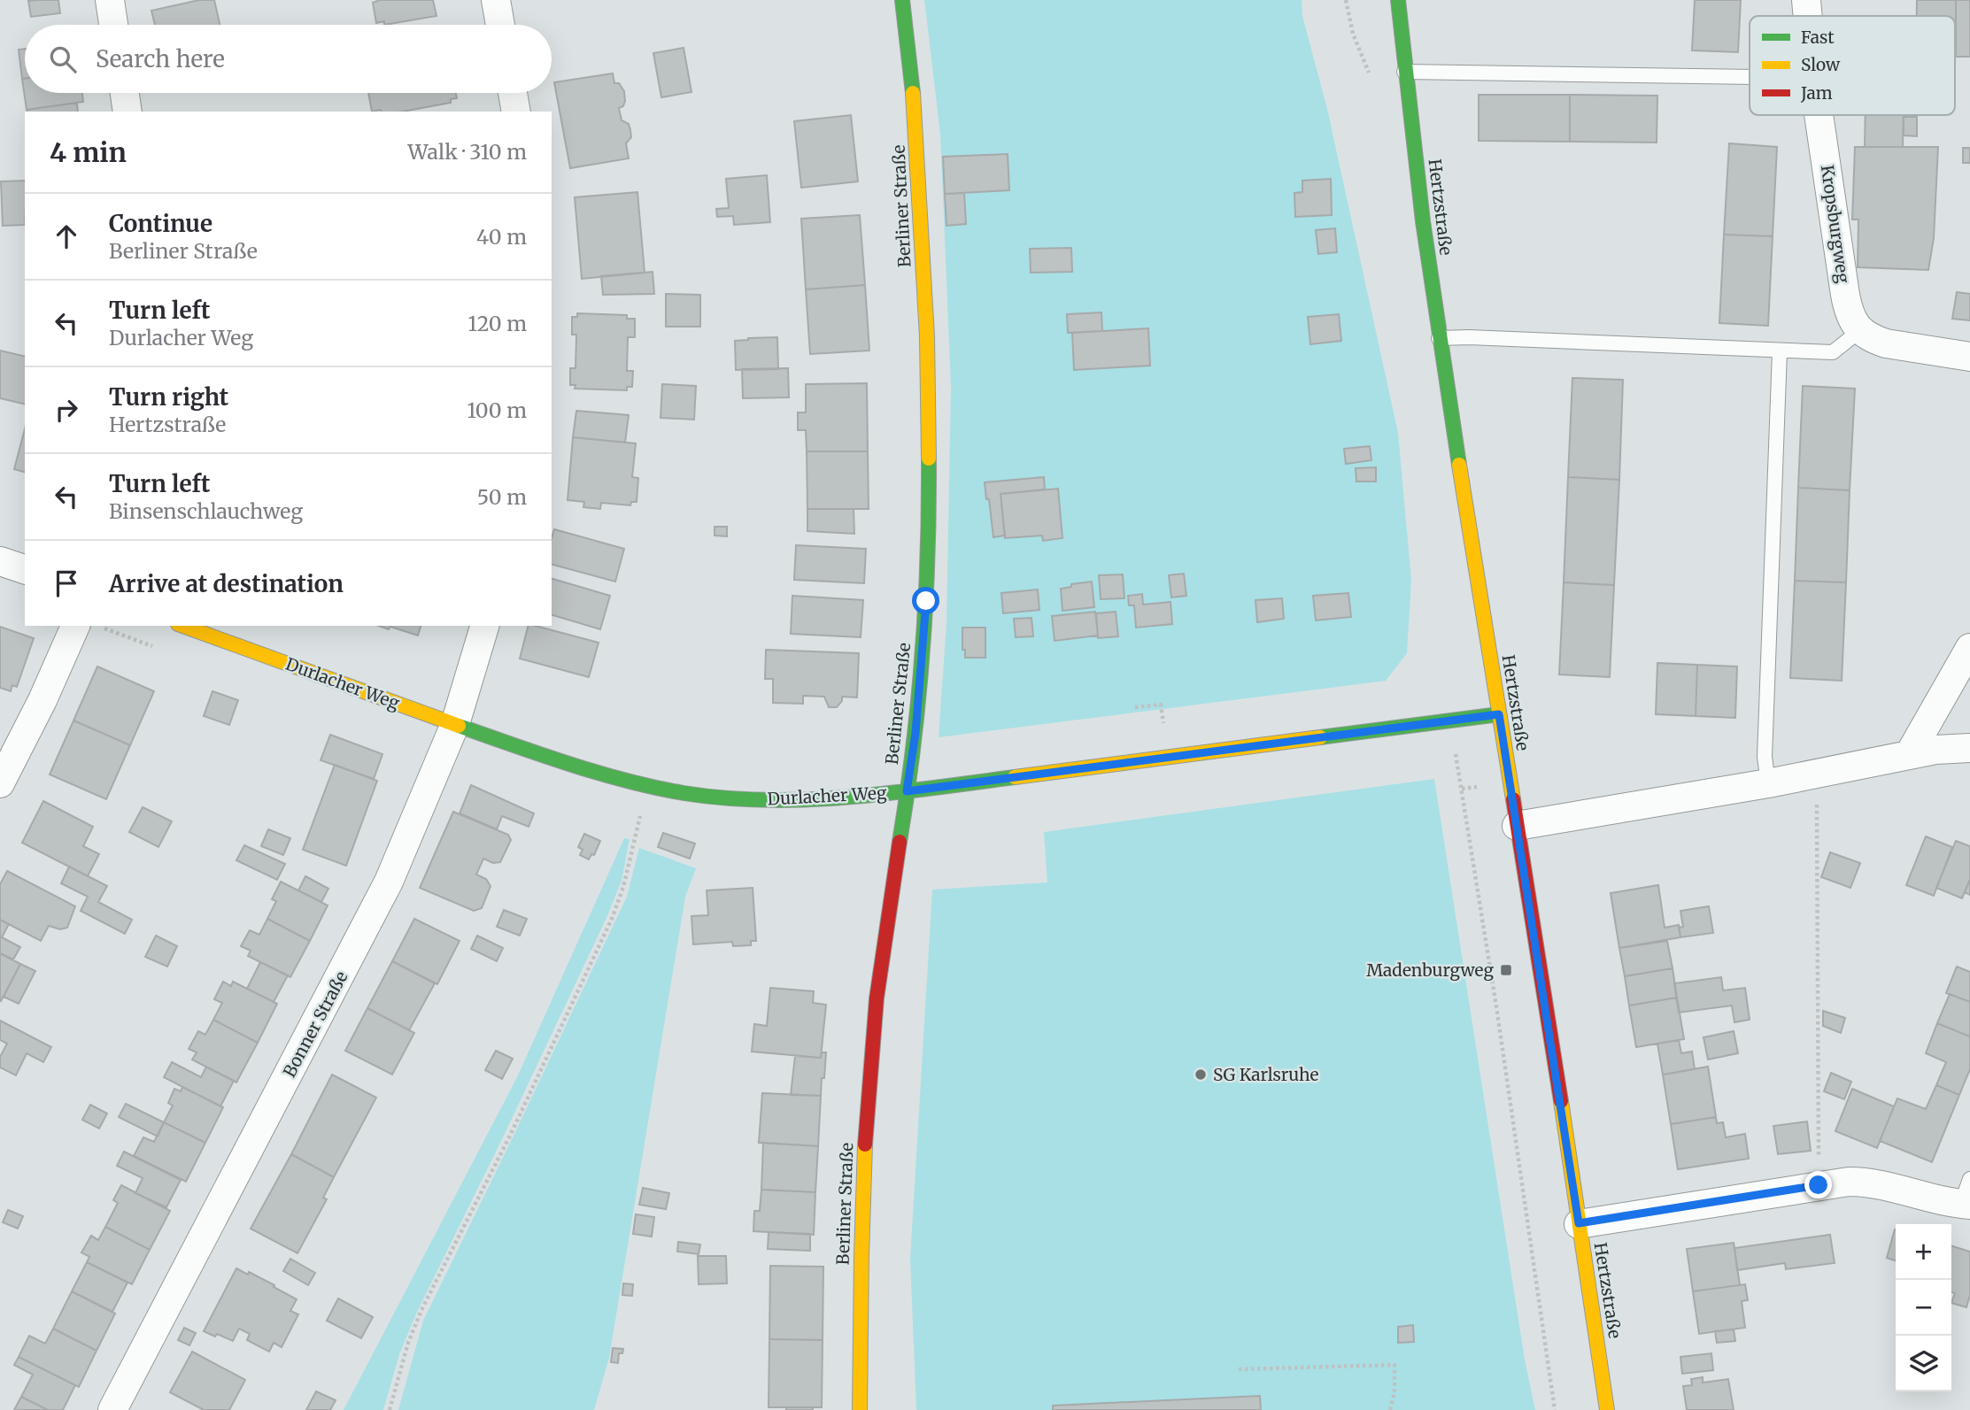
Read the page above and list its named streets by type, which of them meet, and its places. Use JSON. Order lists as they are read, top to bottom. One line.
{"streets":{"street":["Berliner Straße","Hertzstraße","Kropsburgweg","Durlacher Weg","Bonner Straße"]},"crossings":[["Berliner Straße","Durlacher Weg"],["Hertzstraße","Durlacher Weg"],["Durlacher Weg","Bonner Straße"]],"places":{"transit":["Madenburgweg"],"other":["SG Karlsruhe"]},"legend":["Fast","Slow","Jam"],"page":{"search":"Search here","heading":["4 min","Walk · 310 m"],"list":[["Continue","Berliner Straße","40 m"],["Turn left","Durlacher Weg","120 m"],["Turn right","Hertzstraße","100 m"],["Turn left","Binsenschlauchweg","50 m"],"Arrive at destination"],"map_buttons":["+","−"]}}
